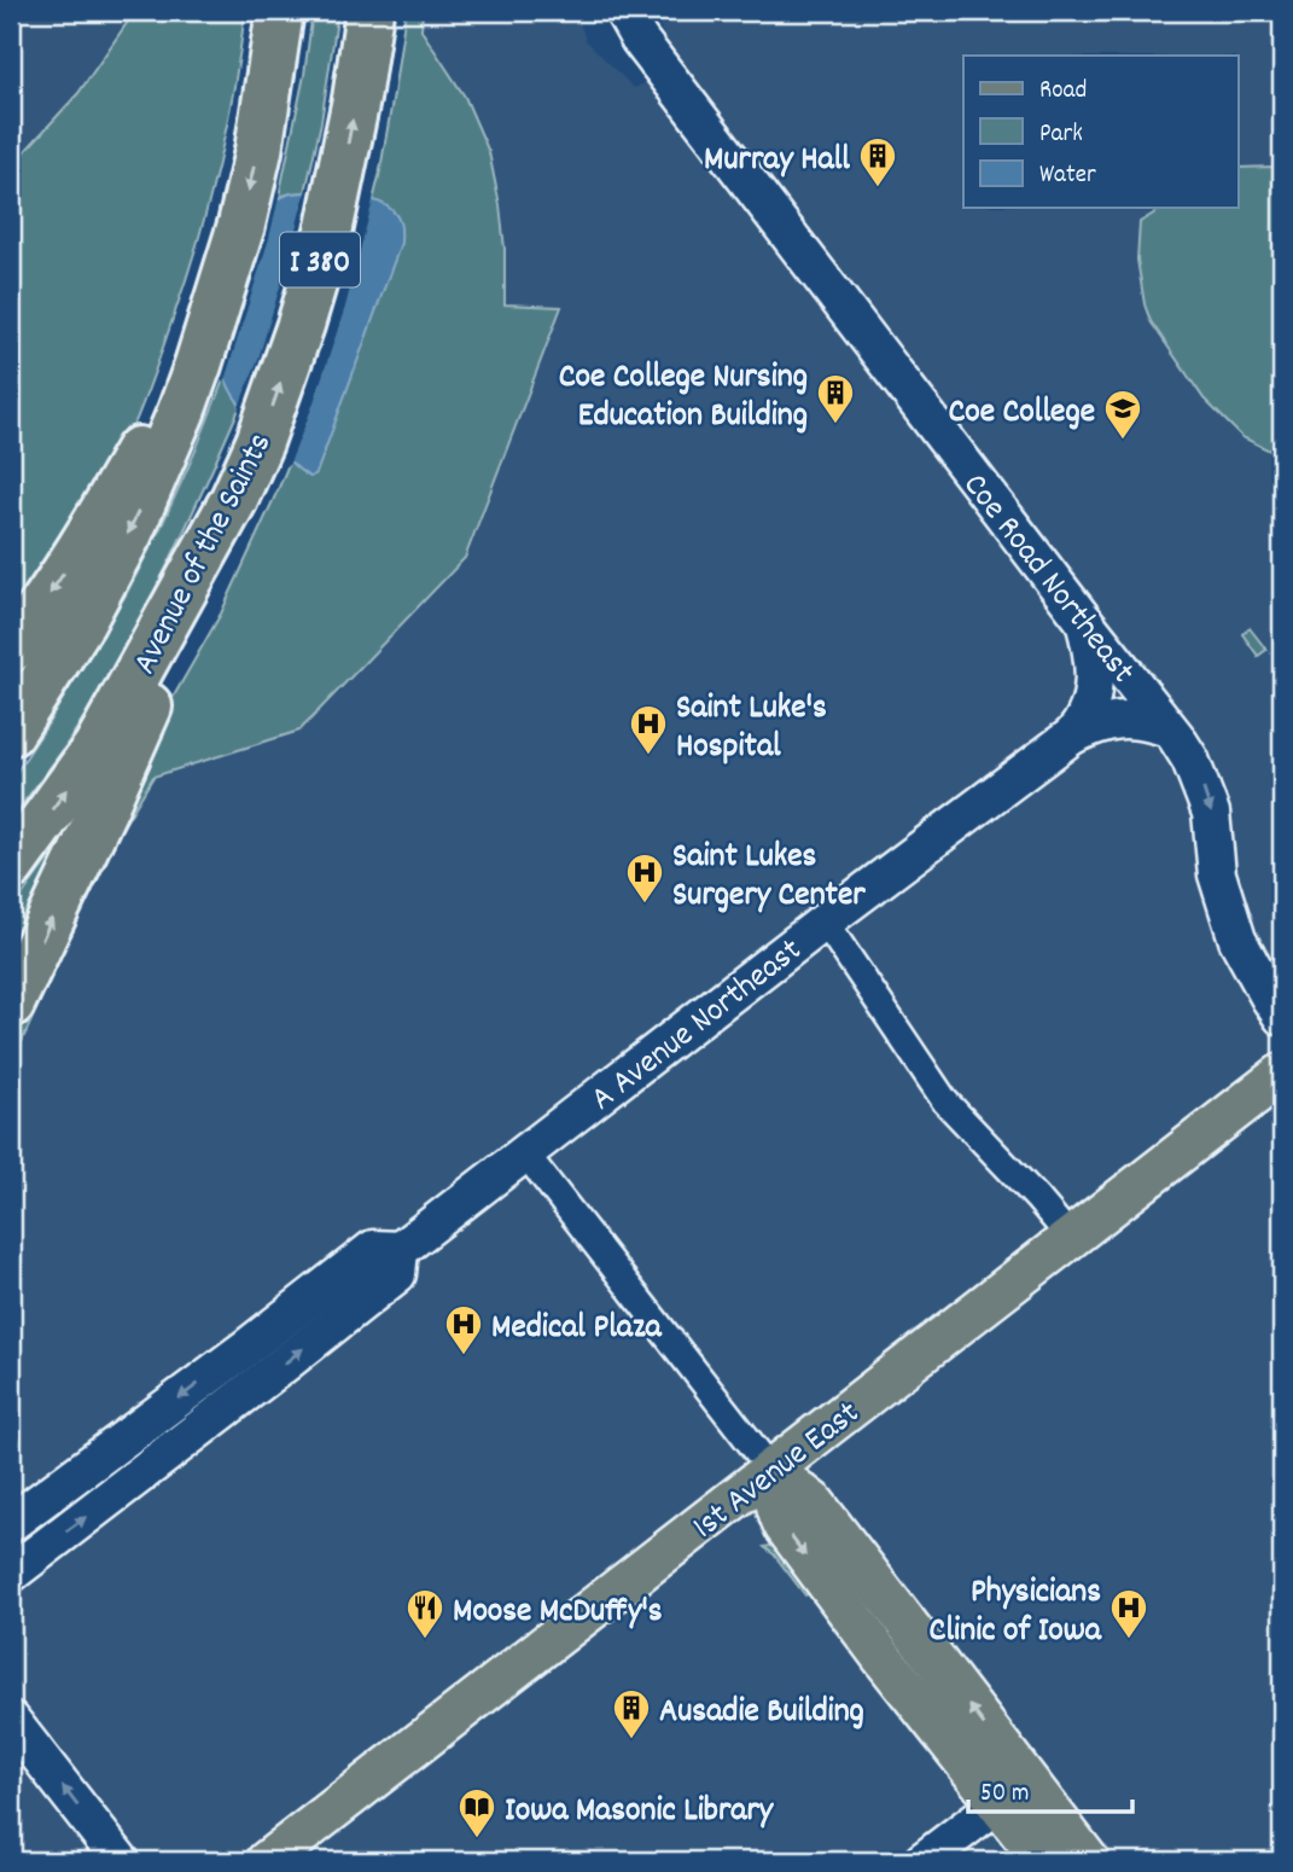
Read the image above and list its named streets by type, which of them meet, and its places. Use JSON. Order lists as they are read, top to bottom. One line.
{"streets":{"highway":["I 380","Avenue of the Saints"],"main road":["1st Avenue East"],"street":["Coe Road Northeast","A Avenue Northeast"]},"places":{"building":["Murray Hall","Coe College Nursing Education Building","Ausadie Building"],"school or university":["Coe College"],"hospital":["Saint Luke's Hospital","Saint Lukes Surgery Center","Medical Plaza","Physicians Clinic of Iowa"],"restaurant":["Moose McDuffy's"],"library":["Iowa Masonic Library"]},"legend":["Road","Park","Water"],"scale_bar":"50 m"}
